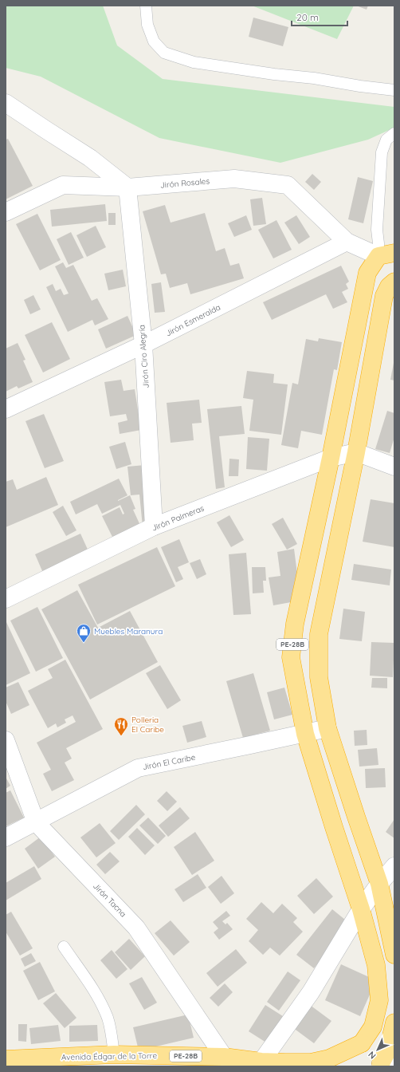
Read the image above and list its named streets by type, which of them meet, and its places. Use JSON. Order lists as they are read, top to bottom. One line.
{"streets":{"highway":["PE-28B","Avenida Édgar de la Torre"],"street":["Jirón Rosales","Jirón Esmeralda","Jirón Ciro Alegría","Jirón Palmeras","Jirón El Caribe","Jirón Tacna"]},"crossings":[["Jirón Rosales","Jirón Esmeralda"],["Jirón Rosales","Jirón Ciro Alegría"],["Jirón Esmeralda","Jirón Ciro Alegría"],["Jirón Ciro Alegría","Jirón Palmeras"],["Jirón Palmeras","PE-28B"],["PE-28B","Jirón El Caribe"],["PE-28B","Avenida Édgar de la Torre"],["Jirón El Caribe","Jirón Tacna"],["Jirón Tacna","Avenida Édgar de la Torre"]],"places":{"shop":["Muebles Maranura"],"restaurant":["Polleria El Caribe"]},"scale_bar":"20 m","north":"bottom left"}
